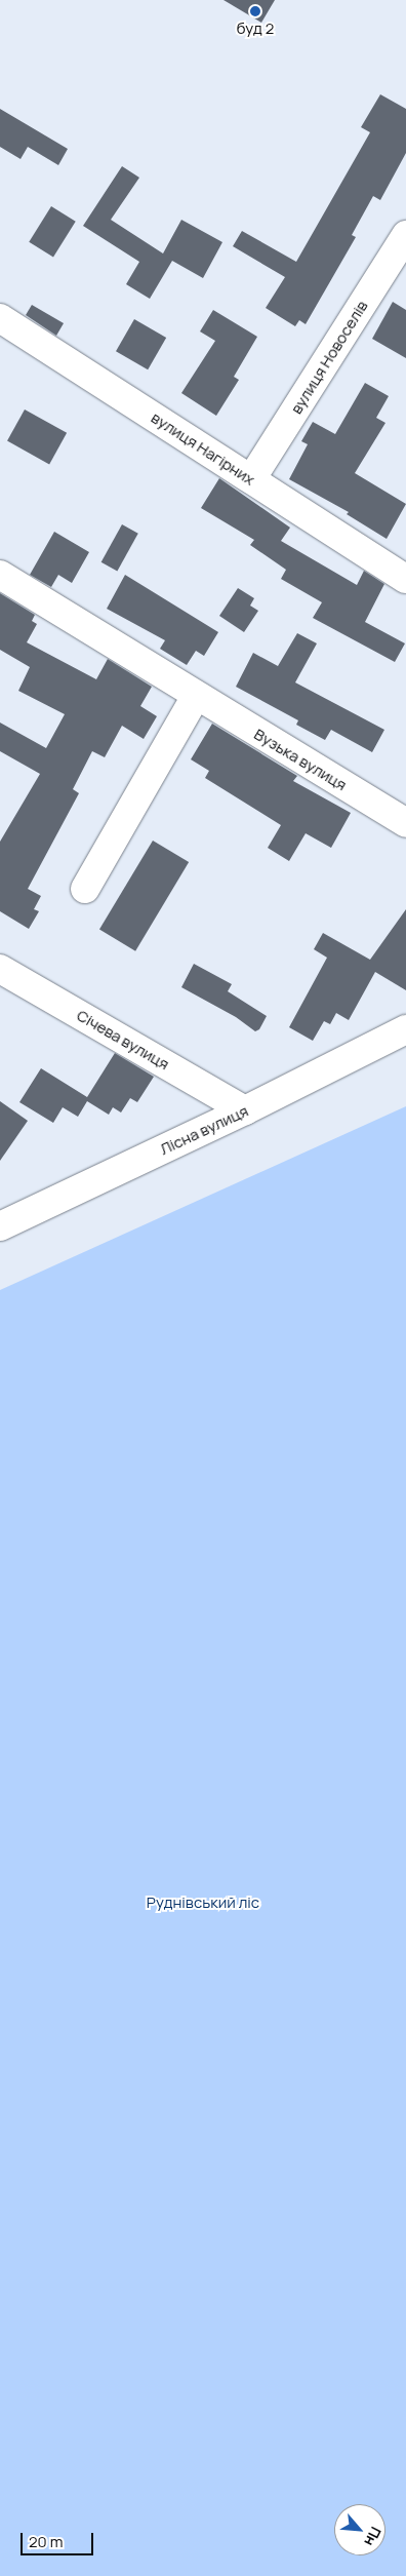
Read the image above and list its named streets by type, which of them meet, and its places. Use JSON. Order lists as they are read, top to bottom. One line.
{"streets":{"street":["вулиця Новоселів","вулиця Нагірних","Вузька вулиця","Січева вулиця","Лісна вулиця"]},"crossings":[["вулиця Новоселів","вулиця Нагірних"],["Січева вулиця","Лісна вулиця"]],"parks":["Руднівський ліс"],"places":["буд 2"],"scale_bar":"20 m","north":"bottom right"}
